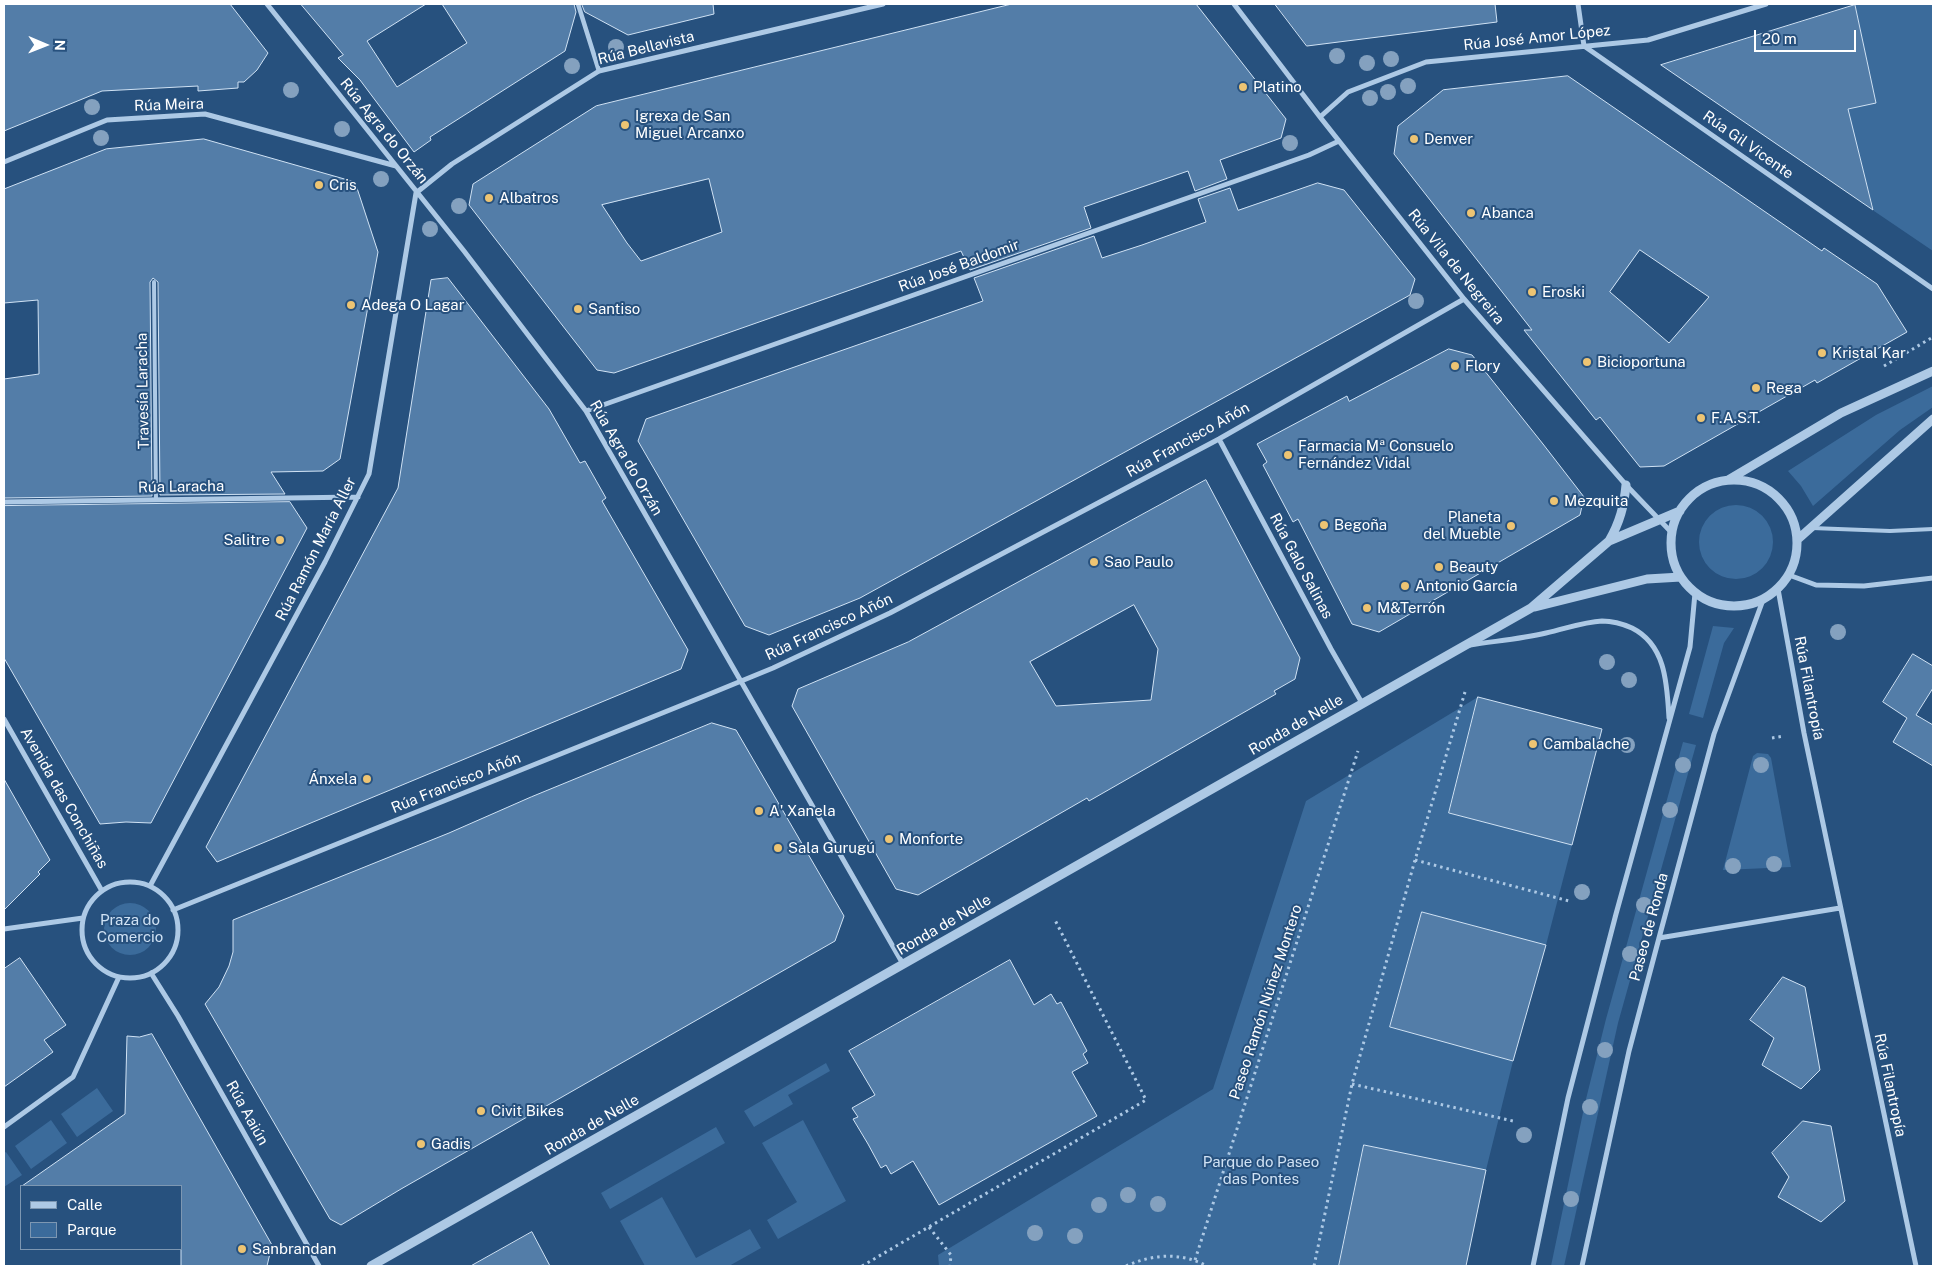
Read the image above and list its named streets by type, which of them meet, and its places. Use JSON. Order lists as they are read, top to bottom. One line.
{"streets":{"street":["Rúa José Amor López","Rúa Bellavista","Rúa Meira","Rúa Agra do Orzán","Rúa Gil Vicente","Rúa José Baldomir","Rúa Vila de Negreira","Rúa Francisco Añón","Rúa Laracha","Rúa Ramón María Aller","Rúa Galo Salinas","Rúa Filantropía","Ronda de Nelle","Avenida das Conchiñas","Paseo de Ronda","Rúa Aaiún"],"lane":["Travesía Laracha"],"path":["Paseo Ramón Núñez Montero"]},"crossings":[["Rúa José Amor López","Rúa Gil Vicente"],["Rúa José Amor López","Rúa Vila de Negreira"],["Rúa Bellavista","Rúa Agra do Orzán"],["Rúa Bellavista","Rúa Ramón María Aller"],["Rúa Meira","Rúa Agra do Orzán"],["Rúa Agra do Orzán","Rúa José Baldomir"],["Rúa Agra do Orzán","Rúa Francisco Añón"],["Rúa Agra do Orzán","Rúa Ramón María Aller"],["Rúa Agra do Orzán","Ronda de Nelle"],["Rúa José Baldomir","Rúa Vila de Negreira"],["Rúa Vila de Negreira","Rúa Francisco Añón"],["Rúa Vila de Negreira","Rúa Filantropía"],["Rúa Vila de Negreira","Ronda de Nelle"],["Rúa Vila de Negreira","Paseo de Ronda"],["Travesía Laracha","Rúa Laracha"],["Rúa Francisco Añón","Rúa Ramón María Aller"],["Rúa Francisco Añón","Rúa Galo Salinas"],["Rúa Francisco Añón","Avenida das Conchiñas"],["Rúa Francisco Añón","Rúa Aaiún"],["Rúa Laracha","Rúa Ramón María Aller"],["Rúa Ramón María Aller","Avenida das Conchiñas"],["Rúa Ramón María Aller","Rúa Aaiún"],["Rúa Galo Salinas","Ronda de Nelle"],["Rúa Filantropía","Ronda de Nelle"],["Rúa Filantropía","Paseo de Ronda"],["Ronda de Nelle","Paseo de Ronda"],["Avenida das Conchiñas","Rúa Aaiún"]],"parks":["Praza do Comercio","Parque do Paseo das Pontes"],"places":["Platino","Igrexa de San Miguel Arcanxo","Denver","Cris","Albatros","Abanca","Eroski","Adega O Lagar","Santiso","Kristal Kar","Bicioportuna","Flory","Rega","F.A.S.T.","Farmacia Mª Consuelo Fernández Vidal","Mezquita","Begoña","Planeta del Mueble","Salitre","Sao Paulo","Beauty","Antonio García","M&Terrón","Cambalache","Ánxela","A' Xanela","Monforte","Sala Gurugú","Civit Bikes","Gadis","Sanbrandan"],"legend":["Calle","Parque"],"scale_bar":"20 m","north":"right"}
